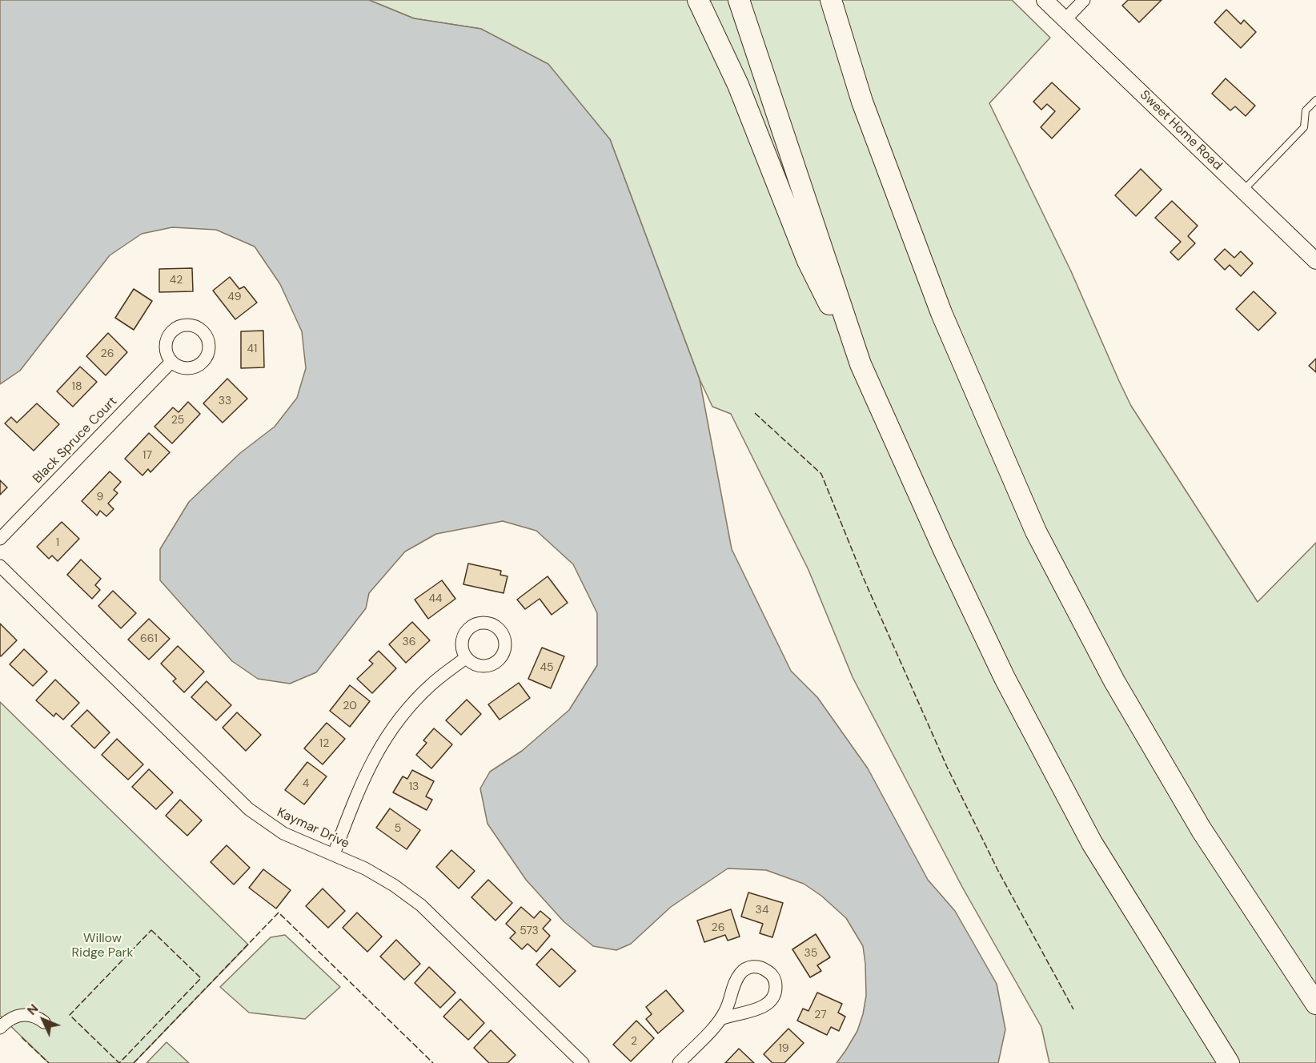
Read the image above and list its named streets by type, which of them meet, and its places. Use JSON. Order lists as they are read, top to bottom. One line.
{"streets":{"main road":["Sweet Home Road"],"street":["Black Spruce Court","Kaymar Drive"]},"parks":["Willow Ridge Park"],"house_numbers":["42","49","41","26","18","33","25","17","9","1","44","661","36","45","20","12","4","13","5","34","26","573","35","27","2","19"],"north":"top left"}
